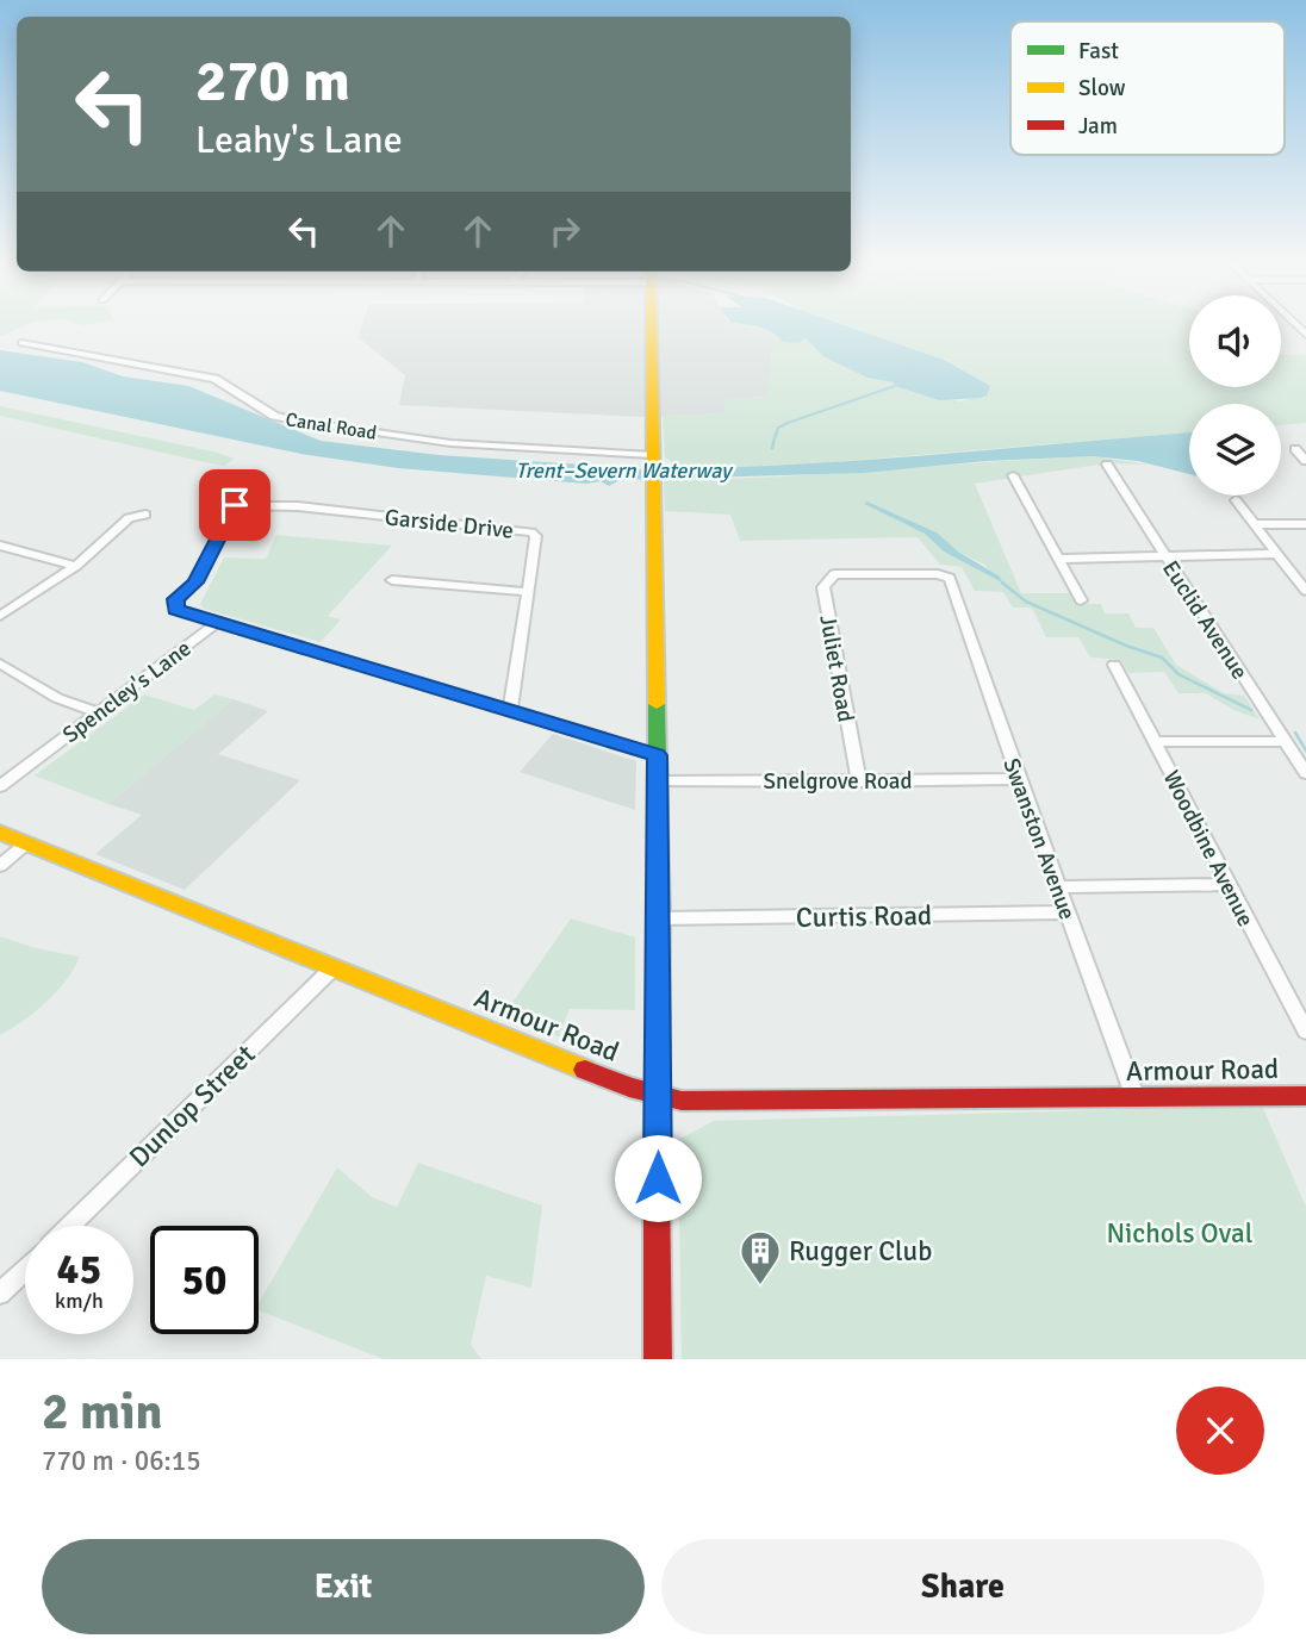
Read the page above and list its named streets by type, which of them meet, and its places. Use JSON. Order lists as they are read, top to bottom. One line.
{"streets":{"main road":["Armour Road"],"street":["Canal Road","Garside Drive","Euclid Avenue","Juliet Road","Spencley's Lane","Snelgrove Road","Swanston Avenue","Woodbine Avenue","Curtis Road","Dunlop Street"]},"crossings":[["Garside Drive","Spencley's Lane"],["Juliet Road","Snelgrove Road"],["Juliet Road","Swanston Avenue"],["Snelgrove Road","Swanston Avenue"],["Swanston Avenue","Curtis Road"],["Swanston Avenue","Armour Road"],["Armour Road","Dunlop Street"]],"water":["Trent–Severn Waterway"],"parks":["Nichols Oval"],"places":{"building":["Rugger Club"]},"legend":["Fast","Slow","Jam"],"page":{"turn":["270 m","Leahy's Lane"],"speed":"45 km/h","limit":"50","heading":["2 min","770 m · 06:15"],"buttons":["Exit","Share"]}}
